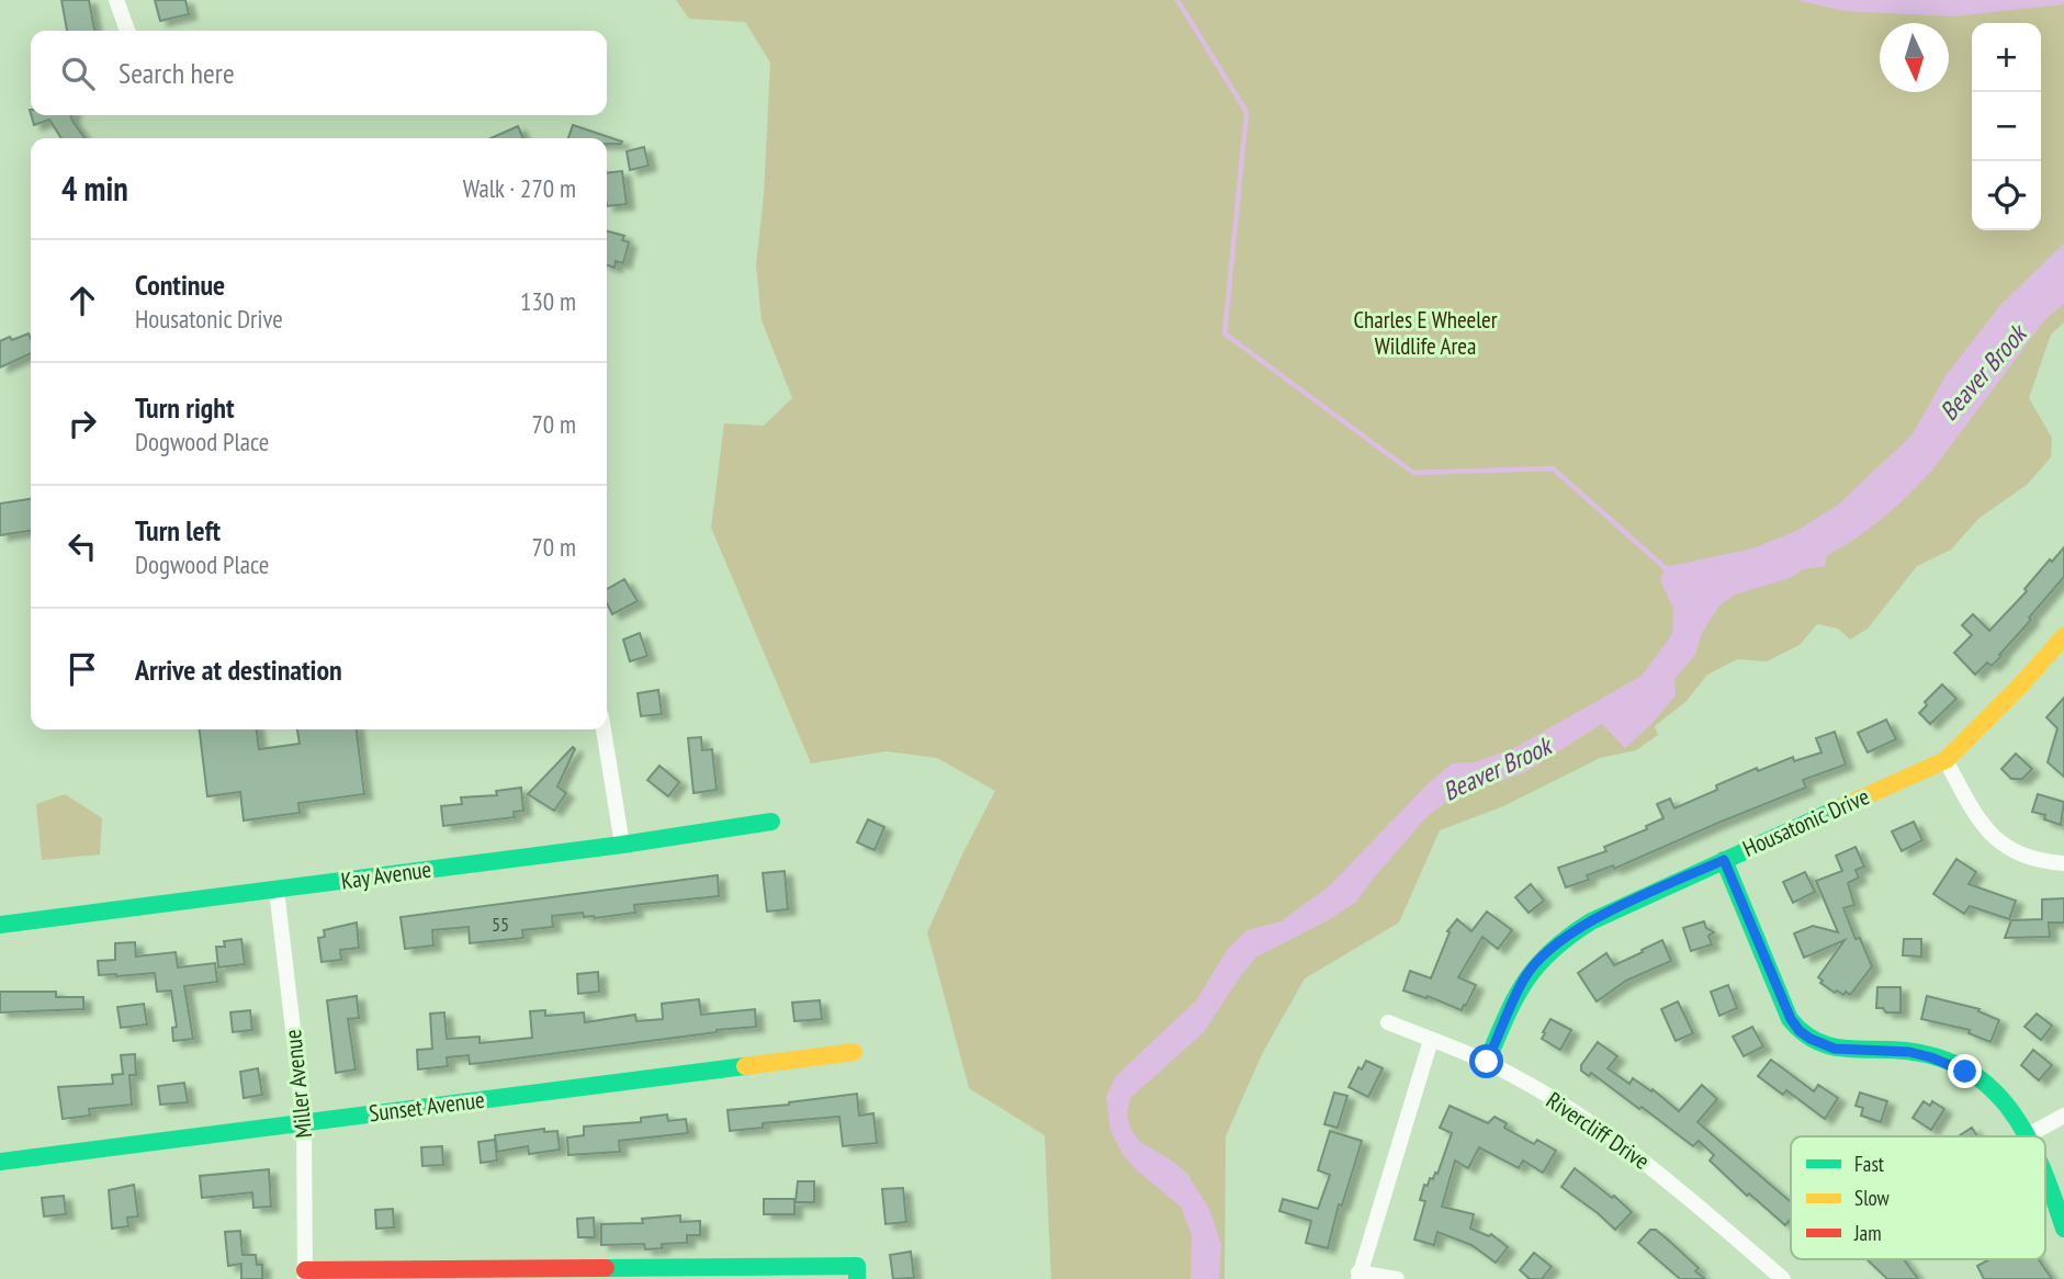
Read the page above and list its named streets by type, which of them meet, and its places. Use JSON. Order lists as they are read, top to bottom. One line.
{"streets":{"street":["Housatonic Drive","Kay Avenue","Miller Avenue","Sunset Avenue","Rivercliff Drive"]},"crossings":[["Housatonic Drive","Rivercliff Drive"],["Kay Avenue","Miller Avenue"],["Miller Avenue","Sunset Avenue"]],"water":["Beaver Brook"],"parks":["Charles E Wheeler Wildlife Area"],"house_numbers":["55"],"legend":["Fast","Slow","Jam"],"north":"bottom","page":{"map_buttons":["+","−"],"search":"Search here","heading":["4 min","Walk · 270 m"],"list":[["Continue","Housatonic Drive","130 m"],["Turn right","Dogwood Place","70 m"],["Turn left","Dogwood Place","70 m"],"Arrive at destination"]}}
